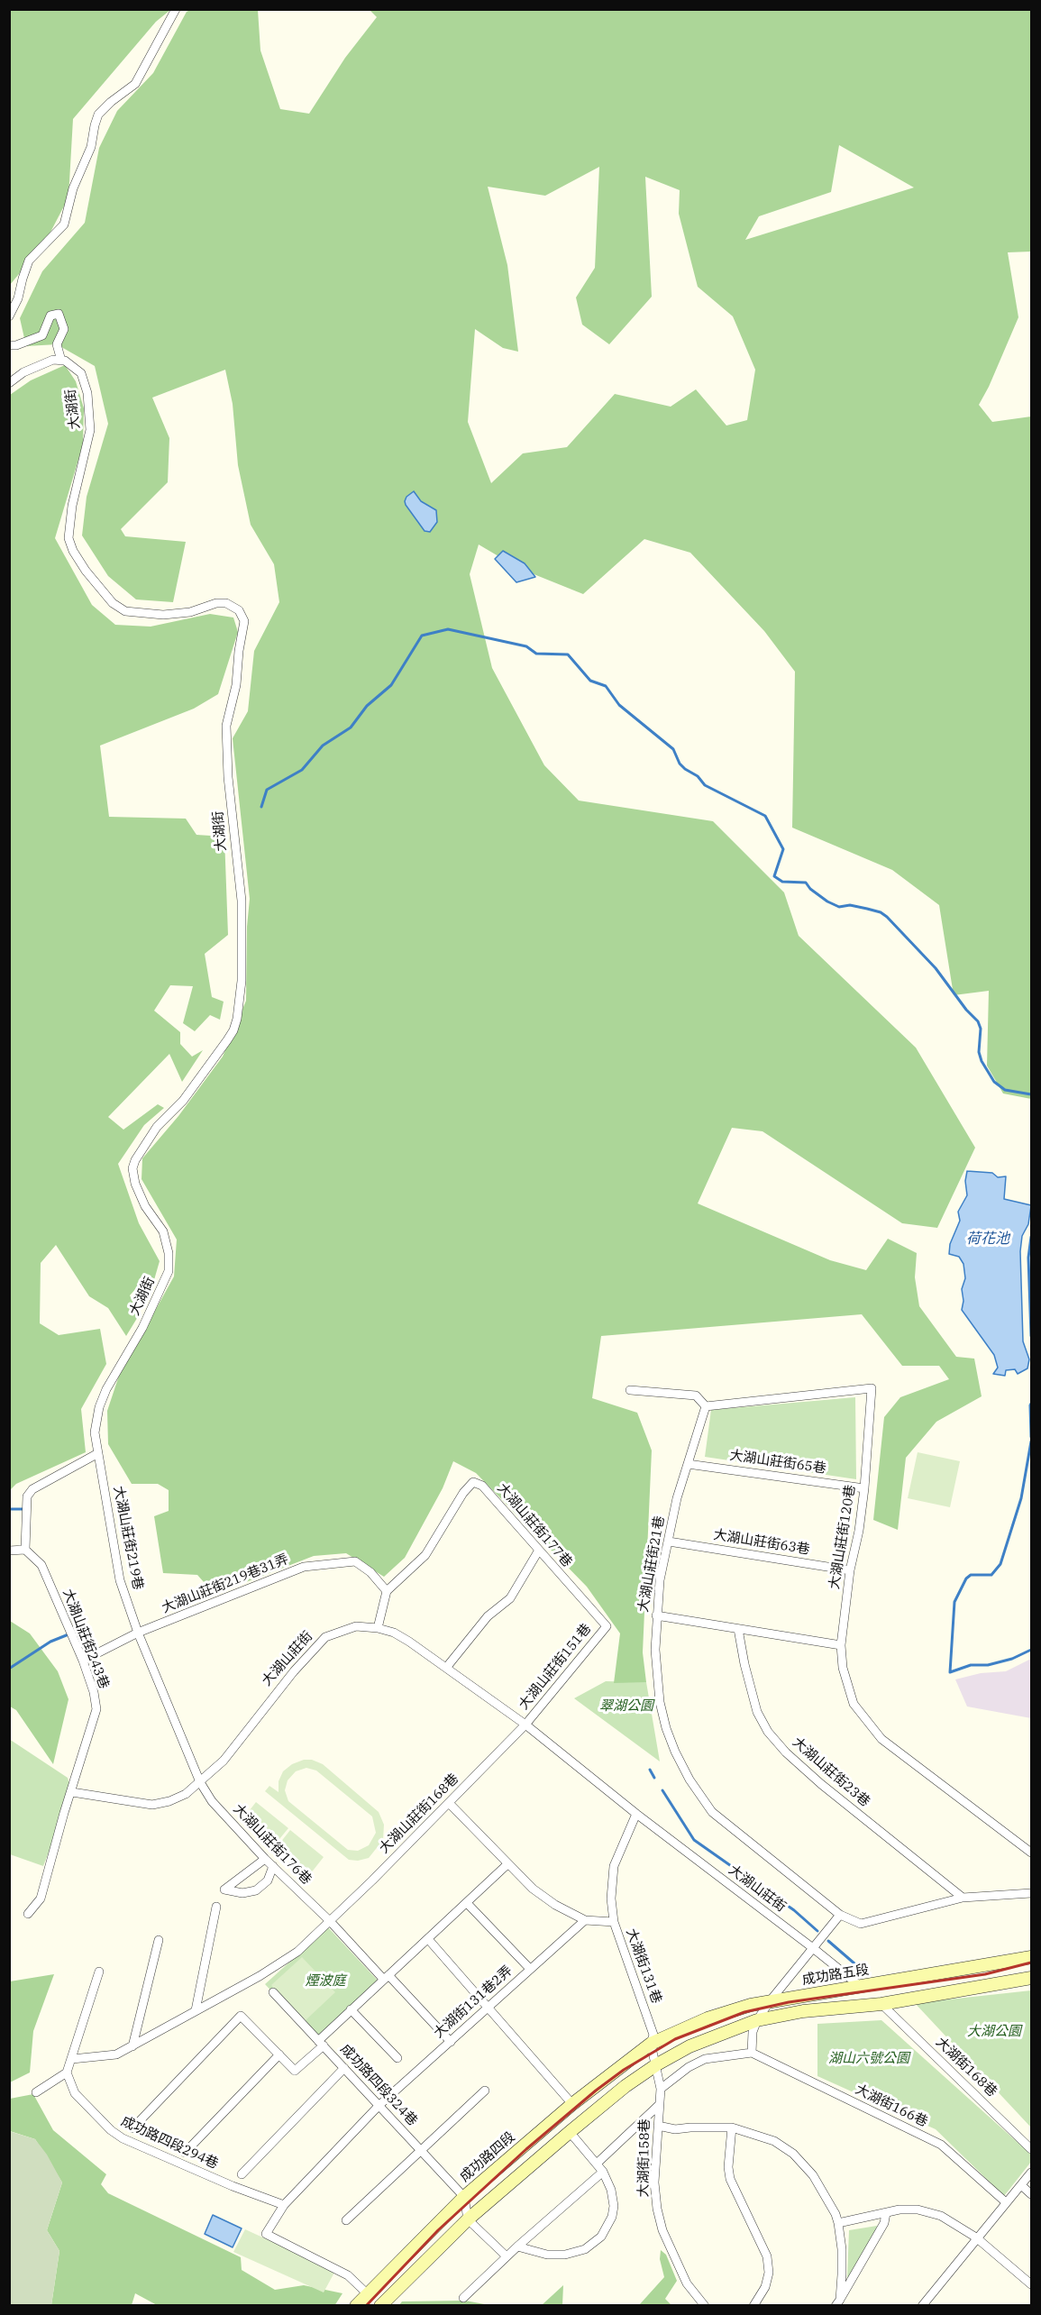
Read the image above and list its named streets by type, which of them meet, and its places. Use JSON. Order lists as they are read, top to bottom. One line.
{"streets":{"main road":["成功路五段","成功路四段"],"street":["大湖街","大湖山莊街65巷","大湖山莊街177巷","大湖山莊街120巷","大湖山莊街219巷","大湖山莊街63巷","大湖山莊街21巷","大湖山莊街219巷31弄","大湖山莊街243巷","大湖山莊街","大湖山莊街151巷","大湖山莊街23巷","大湖山莊街168巷","大湖山莊街176巷","大湖街131巷","大湖街131巷2弄","大湖街168巷","成功路四段324巷","大湖街166巷","成功路四段294巷","大湖街158巷"]},"crossings":[["大湖街","大湖山莊街219巷"],["大湖山莊街65巷","大湖山莊街120巷"],["大湖山莊街65巷","大湖山莊街21巷"],["大湖山莊街177巷","大湖山莊街219巷31弄"],["大湖山莊街177巷","大湖山莊街151巷"],["大湖山莊街120巷","大湖山莊街63巷"],["大湖山莊街120巷","大湖山莊街21巷"],["大湖山莊街219巷","大湖山莊街219巷31弄"],["大湖山莊街219巷","大湖山莊街"],["大湖山莊街219巷","大湖山莊街176巷"],["大湖山莊街63巷","大湖山莊街21巷"],["大湖山莊街219巷31弄","大湖山莊街243巷"],["大湖山莊街243巷","大湖山莊街"],["大湖山莊街","大湖山莊街151巷"],["大湖山莊街","大湖山莊街168巷"],["大湖山莊街","大湖山莊街176巷"],["大湖山莊街","成功路五段"],["大湖山莊街151巷","大湖山莊街168巷"],["大湖山莊街168巷","大湖山莊街176巷"],["大湖山莊街168巷","大湖街131巷"],["大湖山莊街176巷","大湖街131巷2弄"],["大湖街131巷","成功路五段"],["大湖街131巷","大湖街131巷2弄"],["大湖街131巷","成功路四段"],["大湖街131巷","大湖街158巷"],["成功路五段","成功路四段"],["大湖街131巷2弄","成功路四段324巷"],["大湖街131巷2弄","成功路四段294巷"],["成功路四段324巷","成功路四段"]],"water":["荷花池"],"parks":["翠湖公園","煙波庭","大湖公園","湖山六號公園"]}
